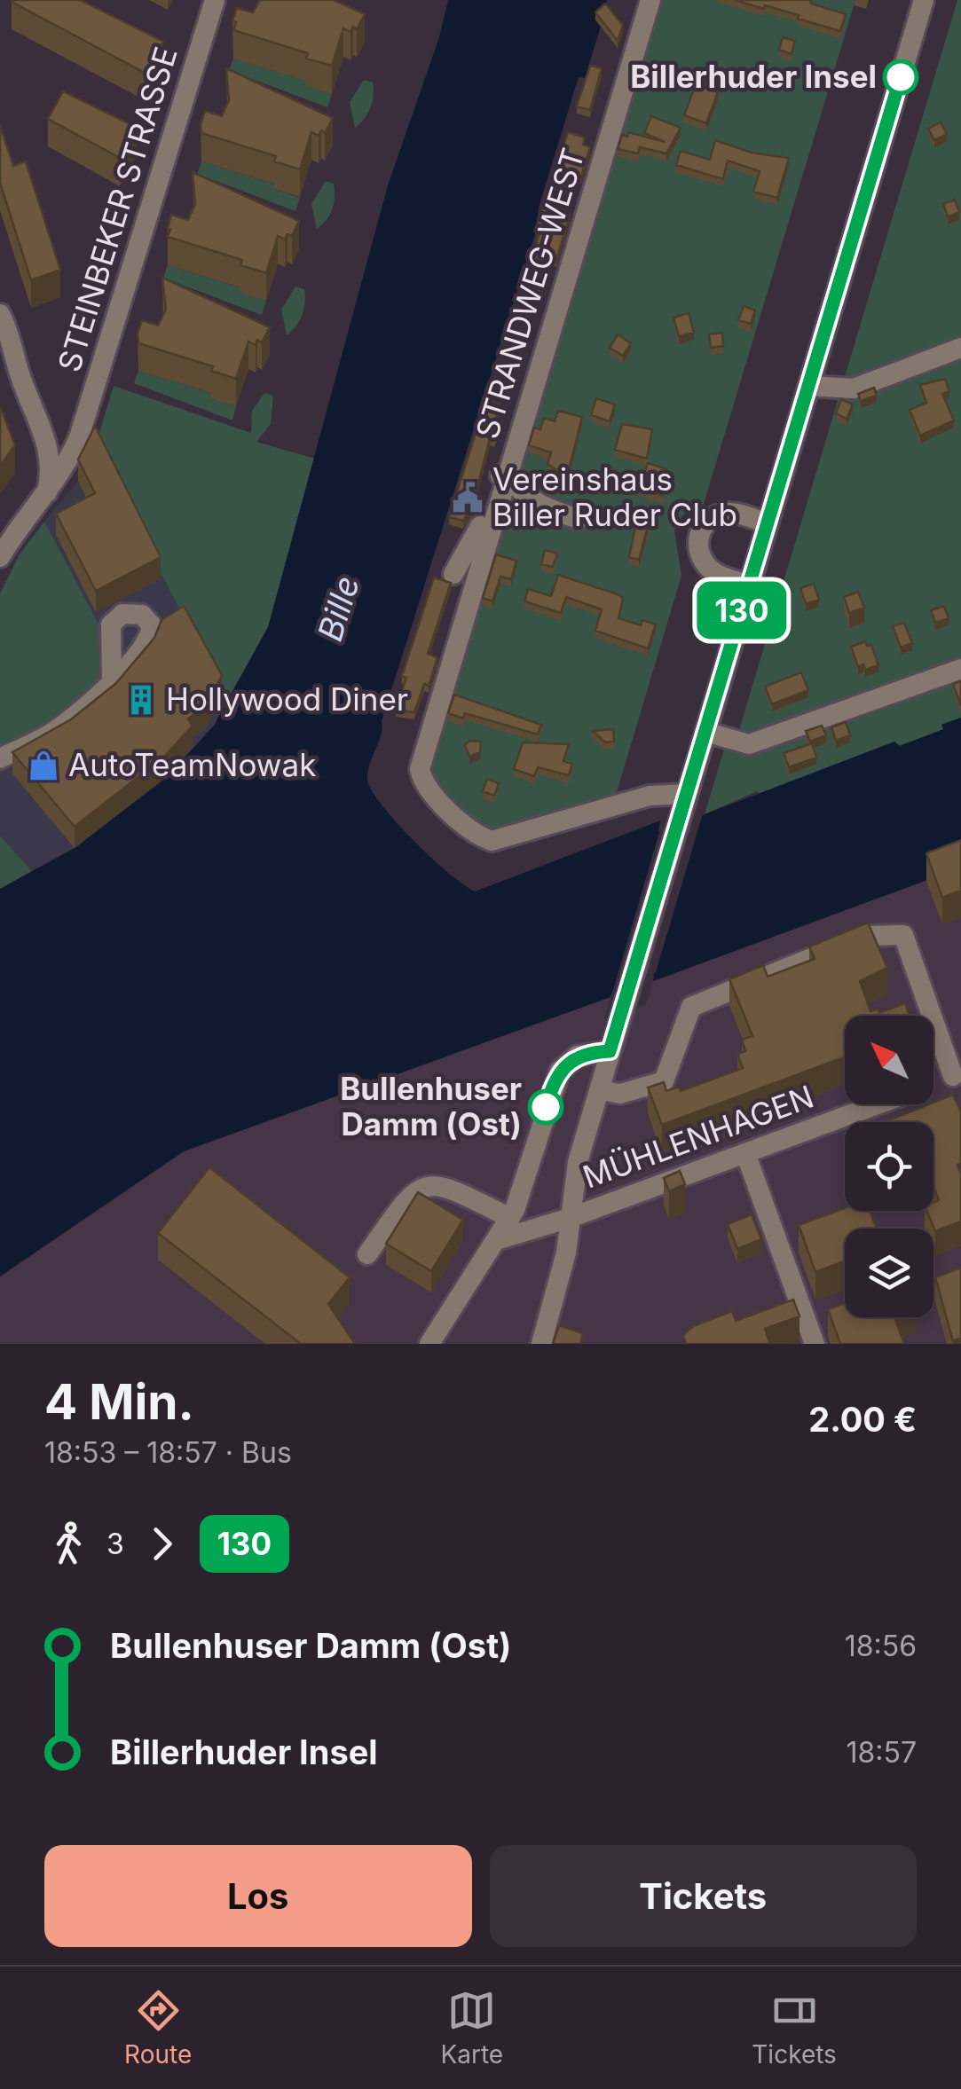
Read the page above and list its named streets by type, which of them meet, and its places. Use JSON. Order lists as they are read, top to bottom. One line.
{"streets":{"street":["STEINBEKER STRASSE","STRANDWEG-WEST","MÜHLENHAGEN"]},"water":["Bille"],"places":{"other":["Billerhuder Insel","Bullenhuser Damm (Ost)"],"public building":["Vereinshaus Biller Ruder Club"],"building":["Hollywood Diner"],"shop":["AutoTeamNowak"]},"lines":["bus line 130"],"north":"top left","page":{"on_map":"130","heading":["4 Min.","18:53 – 18:57 · Bus","2.00 €"],"legs":["3","130"],"list":[{"name":"Bullenhuser Damm (Ost)","value":"18:56"},{"name":"Billerhuder Insel","value":"18:57"}],"buttons":["Los","Tickets"],"tabs":["Route","Karte","Tickets"]}}
